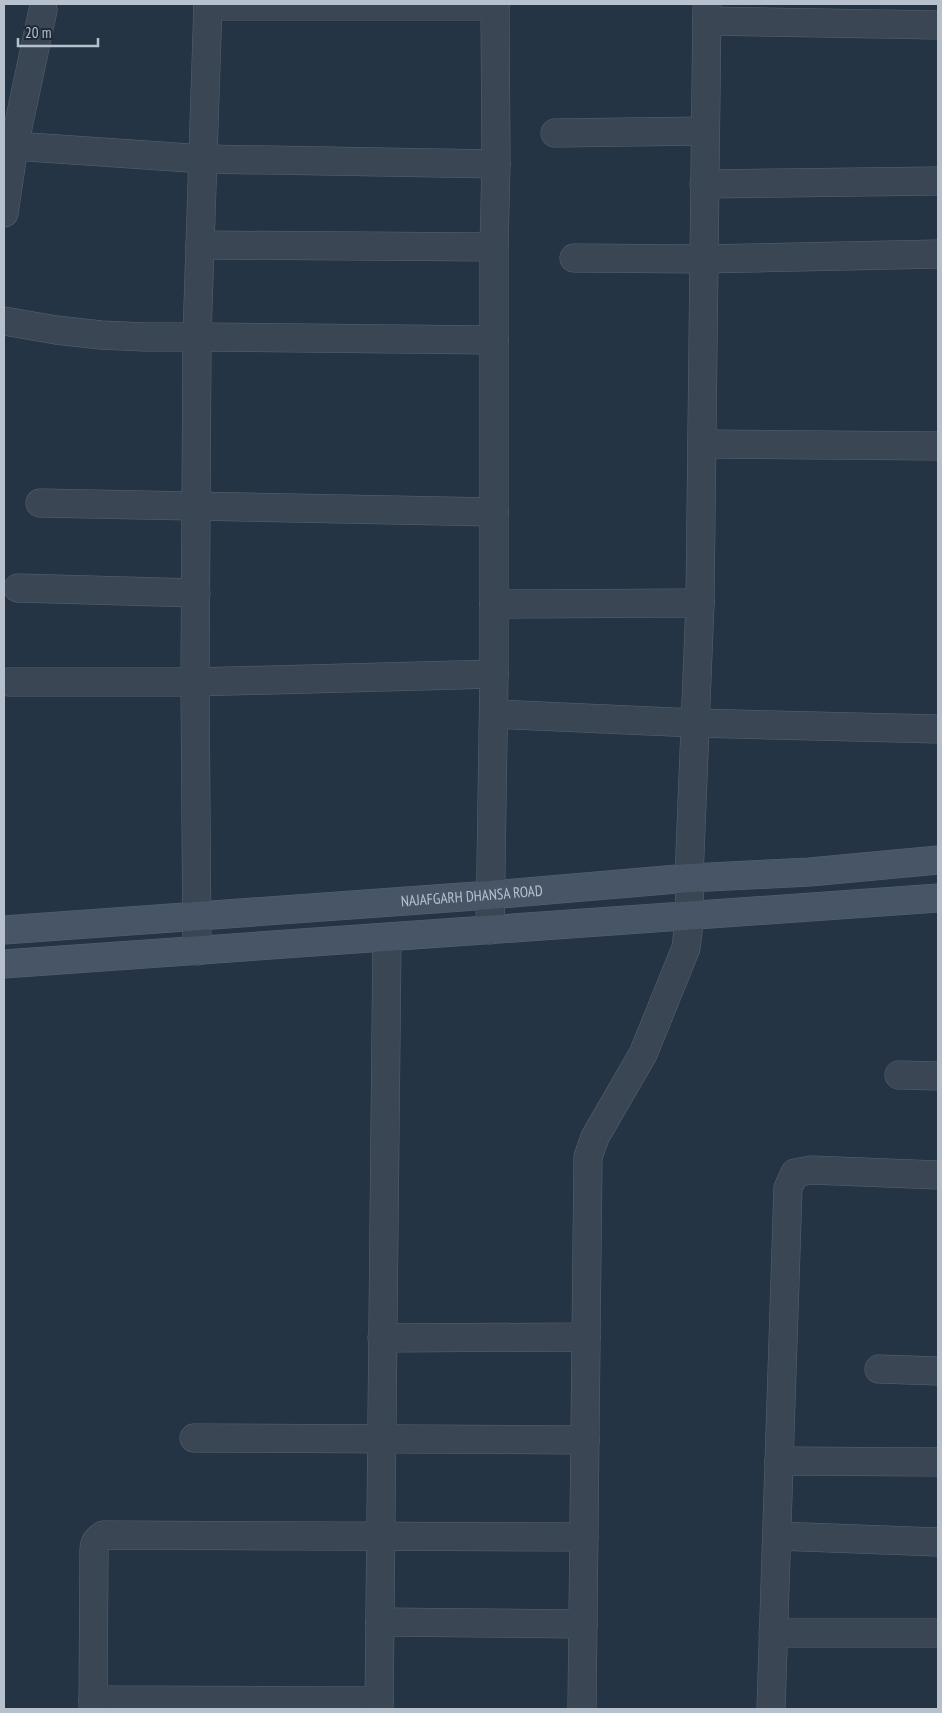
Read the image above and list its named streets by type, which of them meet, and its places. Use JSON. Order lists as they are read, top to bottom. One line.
{"streets":{"main road":["NAJAFGARH DHANSA ROAD"]},"scale_bar":"20 m"}
